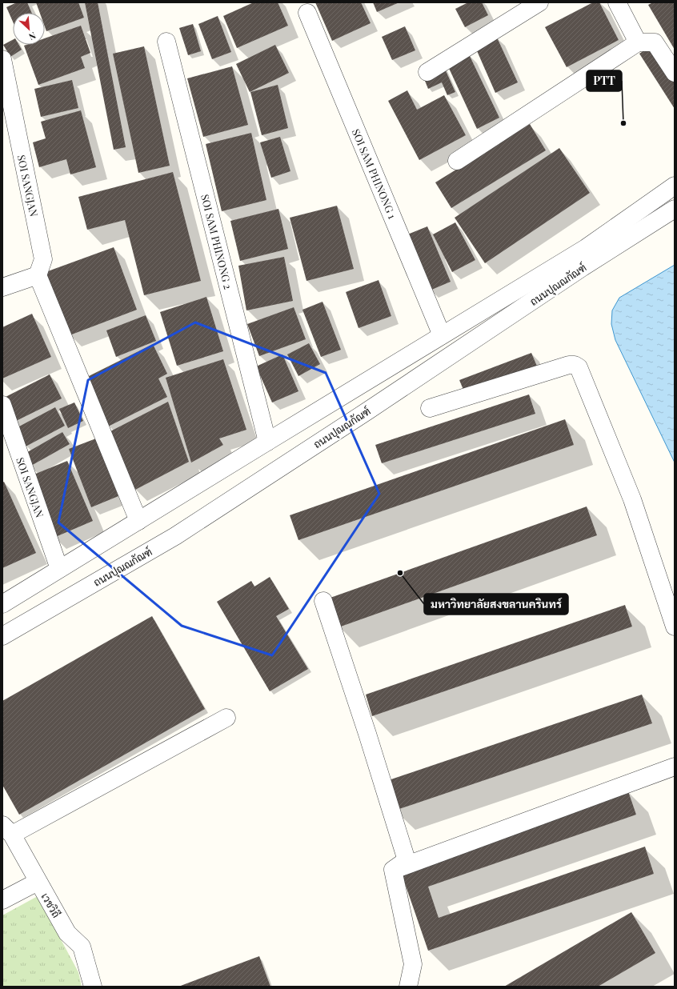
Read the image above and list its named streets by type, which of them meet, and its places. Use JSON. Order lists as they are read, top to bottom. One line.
{"streets":{"street":["SOI SAM PHINONG 1","SOI SANGJAN","SOI SAM PHINONG 2","ถนนปุณณกัณฑ์","เวชวิถี"]},"crossings":[["SOI SAM PHINONG 1","ถนนปุณณกัณฑ์"],["SOI SANGJAN","ถนนปุณณกัณฑ์"],["SOI SAM PHINONG 2","ถนนปุณณกัณฑ์"]],"places":["PTT","มหาวิทยาลัยสงขลานครินทร์"],"north":"bottom right"}
